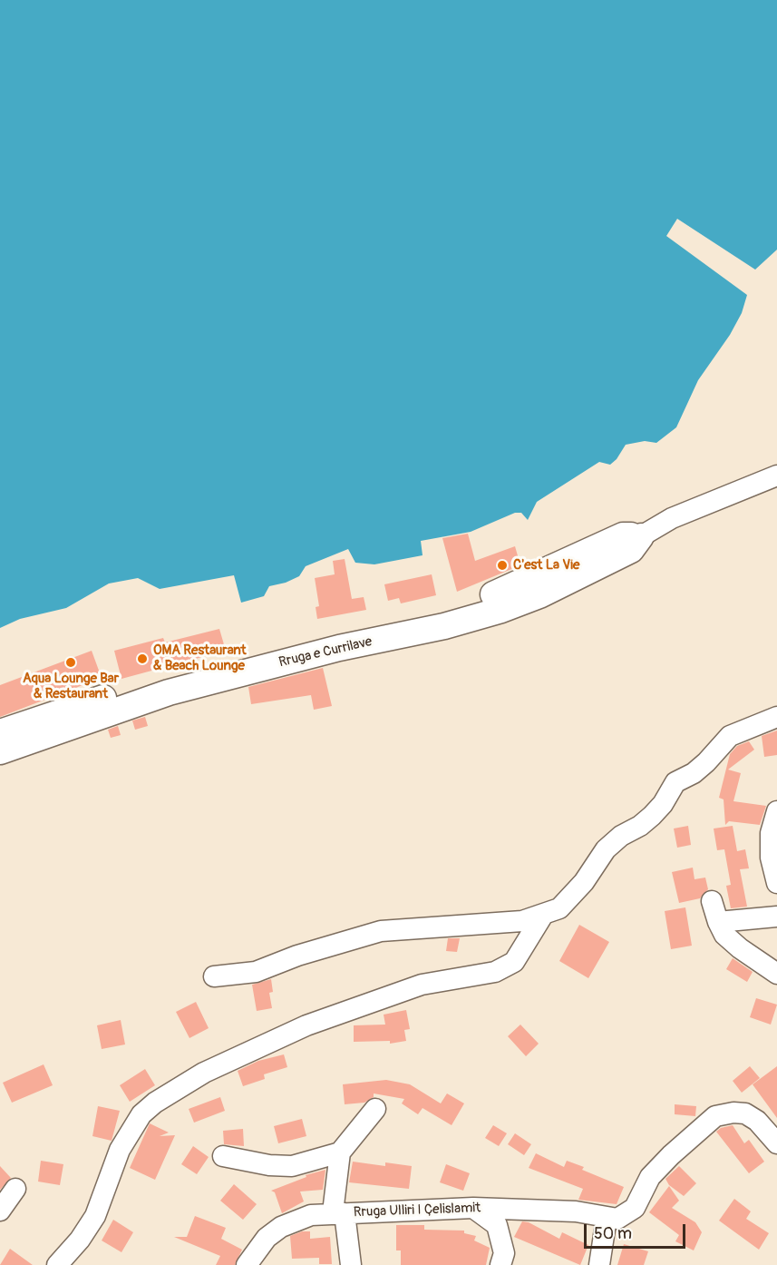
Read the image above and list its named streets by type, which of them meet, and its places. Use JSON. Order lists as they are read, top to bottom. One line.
{"streets":{"main road":["Rruga e Currilave"],"street":["Rruga Ulliri I Çelislamit"]},"places":["C'est La Vie","OMA Restaurant & Beach Lounge","Aqua Lounge Bar & Restaurant"],"scale_bar":"50 m"}
